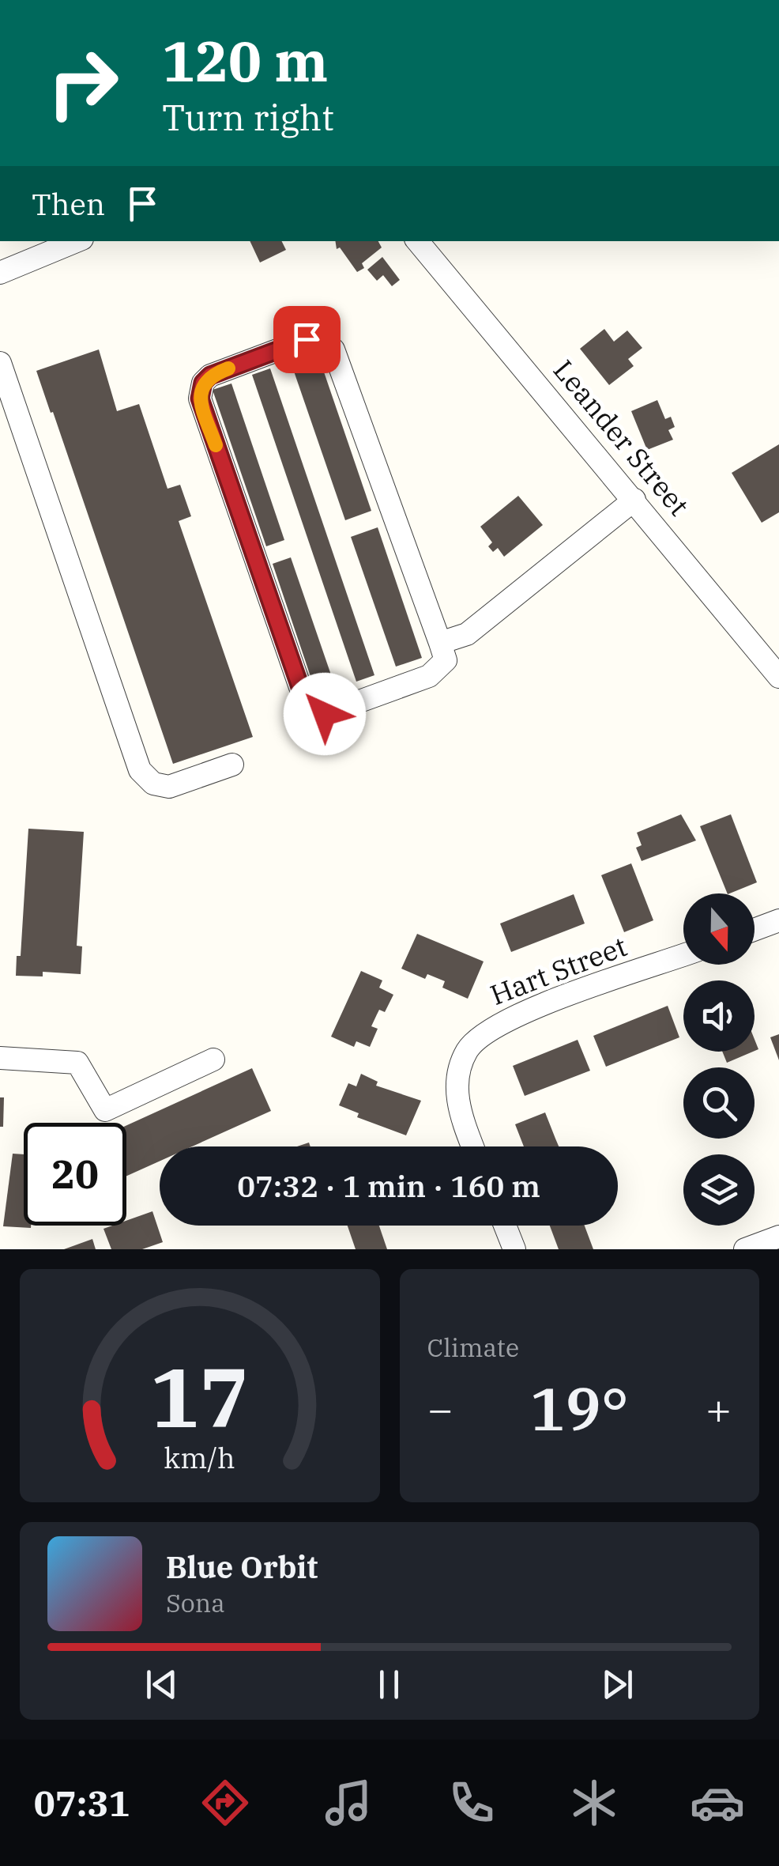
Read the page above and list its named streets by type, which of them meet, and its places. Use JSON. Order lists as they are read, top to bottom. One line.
{"streets":{"street":["Leander Street","Hart Street"]},"north":"bottom","page":{"turn":["120 m","Turn right"],"then":"Then","limit":"20","trip":"07:32 · 1 min · 160 m","tile":"Climate","heat":["−","19°","+"],"song":["Blue Orbit","Sona"],"tabs":"07:31","gauge":["17","km/h"]}}
